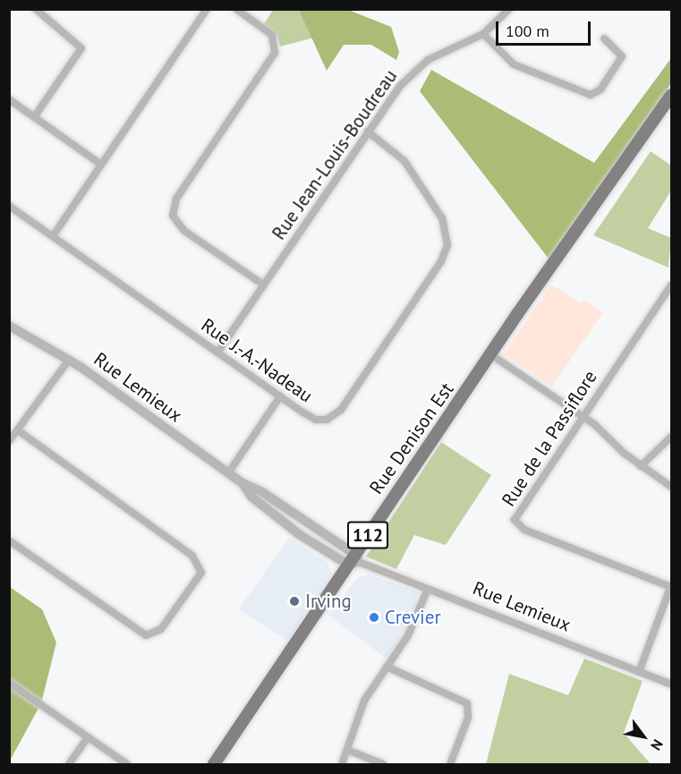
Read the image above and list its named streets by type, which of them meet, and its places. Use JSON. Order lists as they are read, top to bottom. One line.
{"streets":{"main road":["Rue Denison Est","112"],"street":["Rue Jean-Louis-Boudreau","Rue J.-A.-Nadeau","Rue Lemieux","Rue de la Passiflore"]},"crossings":[["Rue Jean-Louis-Boudreau","Rue J.-A.-Nadeau"],["Rue Lemieux","Rue Denison Est"]],"places":["Irving","Crevier"],"scale_bar":"100 m","north":"bottom right"}
